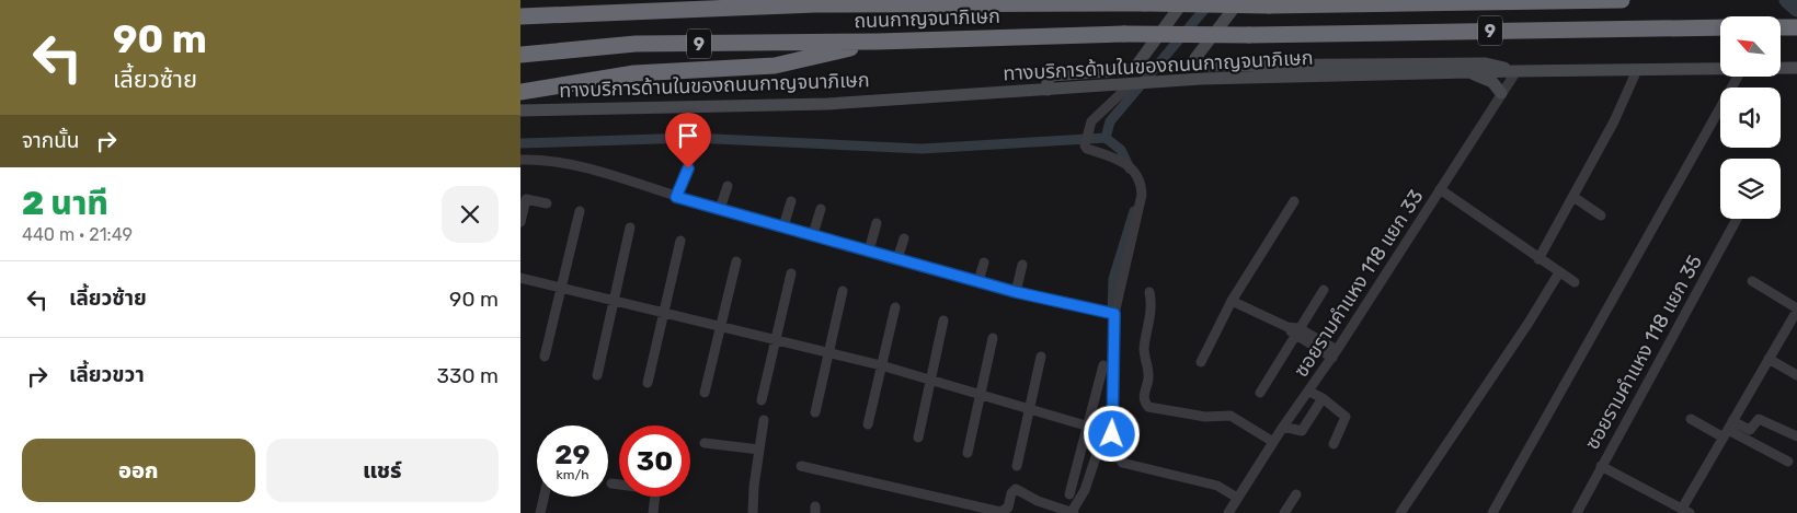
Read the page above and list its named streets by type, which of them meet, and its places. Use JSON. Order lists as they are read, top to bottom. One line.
{"streets":{"highway":["ถนนกาญจนาภิเษก","9"],"main road":["ทางบริการด้านในของถนนกาญจนาภิเษก"],"street":["ซอยรามคำแหง 118 แยก 33","ซอยรามคำแหง 118 แยก 35"]},"crossings":[["ทางบริการด้านในของถนนกาญจนาภิเษก","ซอยรามคำแหง 118 แยก 33"]],"north":"top left","page":{"turn":["90 m","เลี้ยวซ้าย"],"then":"จากนั้น","heading":["2 นาที","440 m · 21:49"],"list":[{"name":"เลี้ยวซ้าย","value":"90 m"},{"name":"เลี้ยวขวา","value":"330 m"}],"speed":"29 km/h","limit":"30","buttons":["ออก","แชร์"]}}
